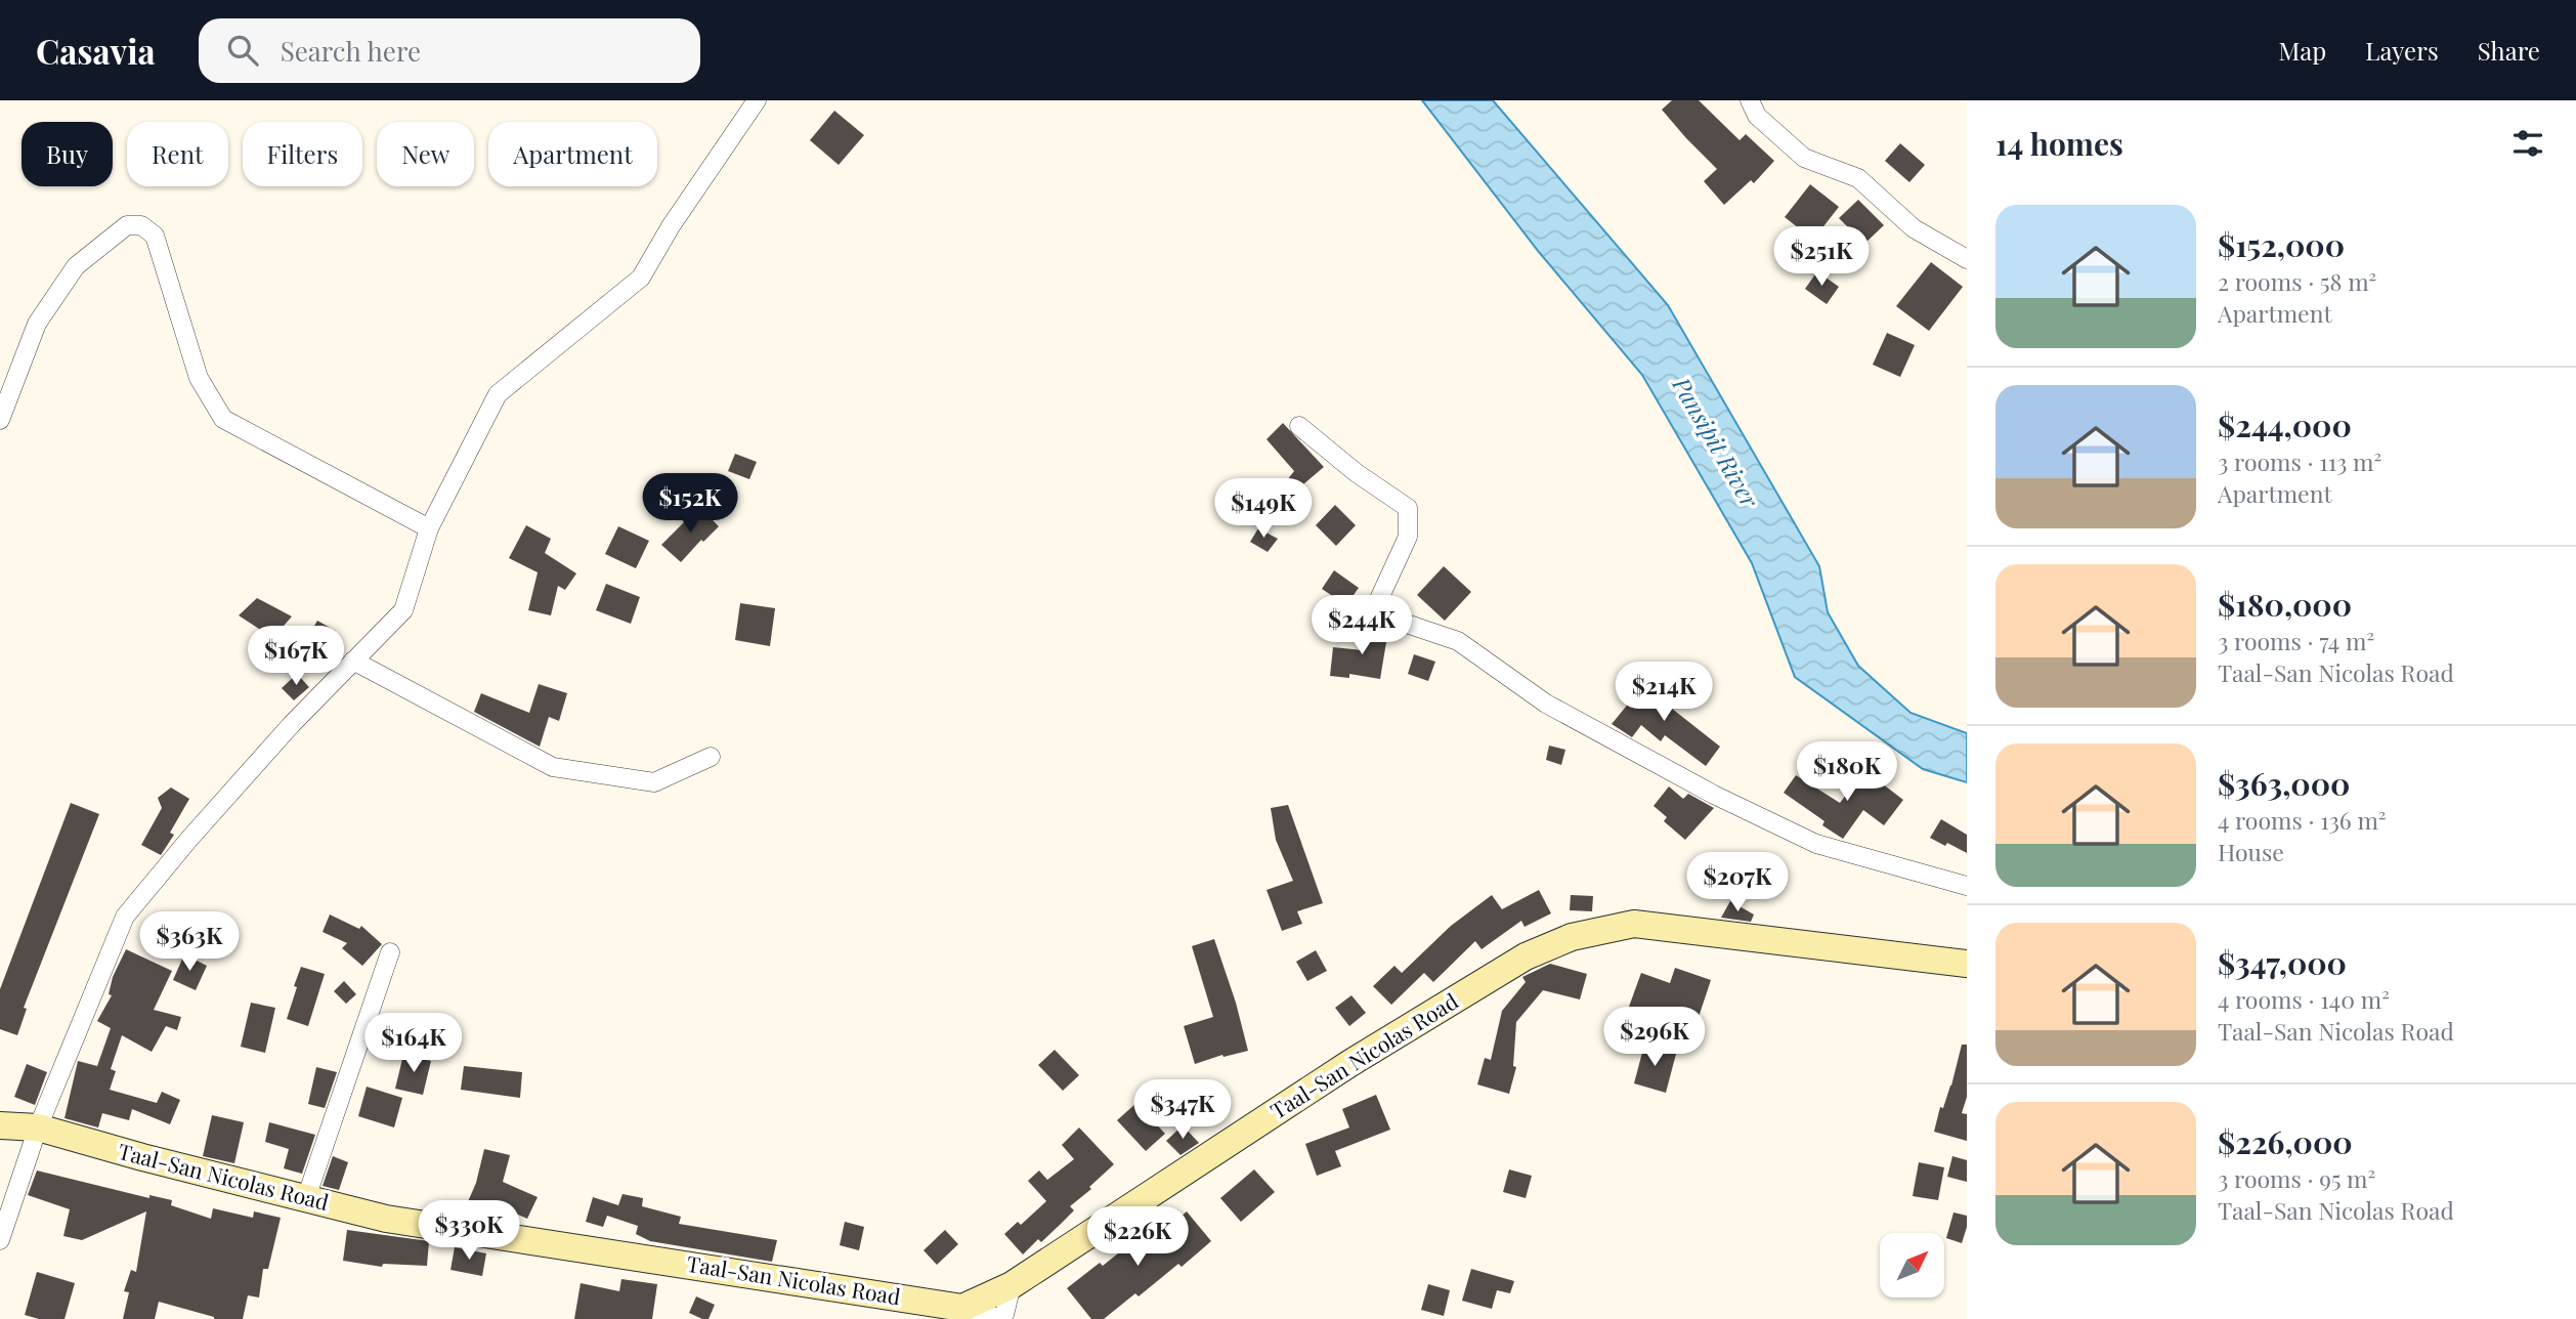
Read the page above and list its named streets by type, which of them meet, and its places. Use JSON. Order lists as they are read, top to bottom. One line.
{"streets":{"main road":["Taal-San Nicolas Road"]},"water":["Pansipit River"],"north":"top right","page":{"header":"Casavia","search":"Search here","nav":["Map","Layers","Share"],"heading":"14 homes","chip":["Buy","Rent","Filters","New","Apartment"],"list":[{"name":"$152,000","note":"2 rooms · 58 m² · Apartment"},{"name":"$244,000","note":"3 rooms · 113 m² · Apartment"},{"name":"$180,000","note":"3 rooms · 74 m² · Taal-San Nicolas Road"},{"name":"$363,000","note":"4 rooms · 136 m² · House"},{"name":"$347,000","note":"4 rooms · 140 m² · Taal-San Nicolas Road"},{"name":"$226,000","note":"3 rooms · 95 m² · Taal-San Nicolas Road"}],"price":["$251K","$152K","$149K","$244K","$167K","$214K","$180K","$207K","$363K","$296K","$164K","$347K","$330K","$226K"]}}
